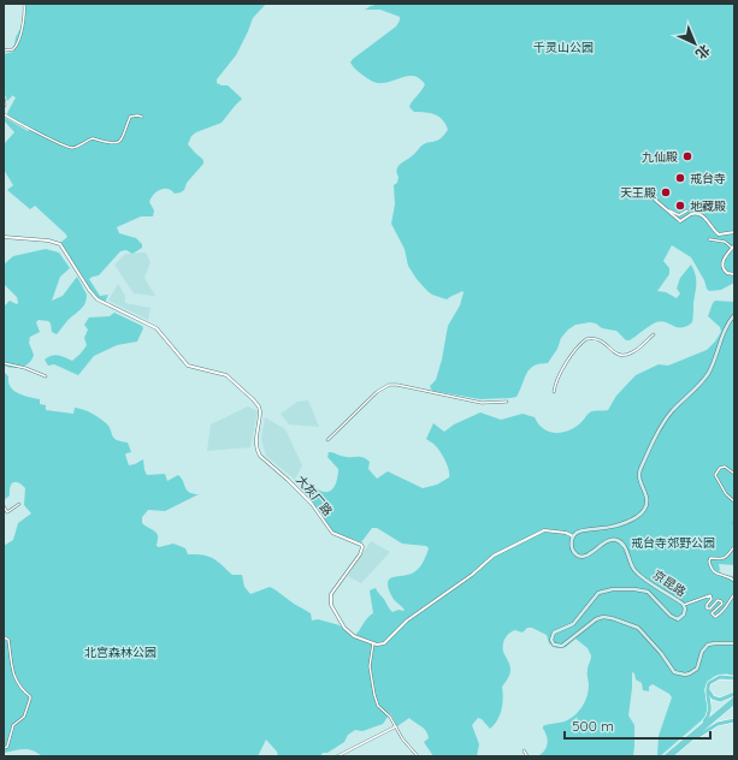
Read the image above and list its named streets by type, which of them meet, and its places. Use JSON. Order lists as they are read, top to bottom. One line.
{"streets":{"main road":["京昆路"],"street":["大灰厂路"]},"parks":["千灵山公园","戒台寺郊野公园","北宫森林公园"],"places":["九仙殿","戒台寺","天王殿","地藏殿"],"scale_bar":"500 m","north":"bottom right"}
